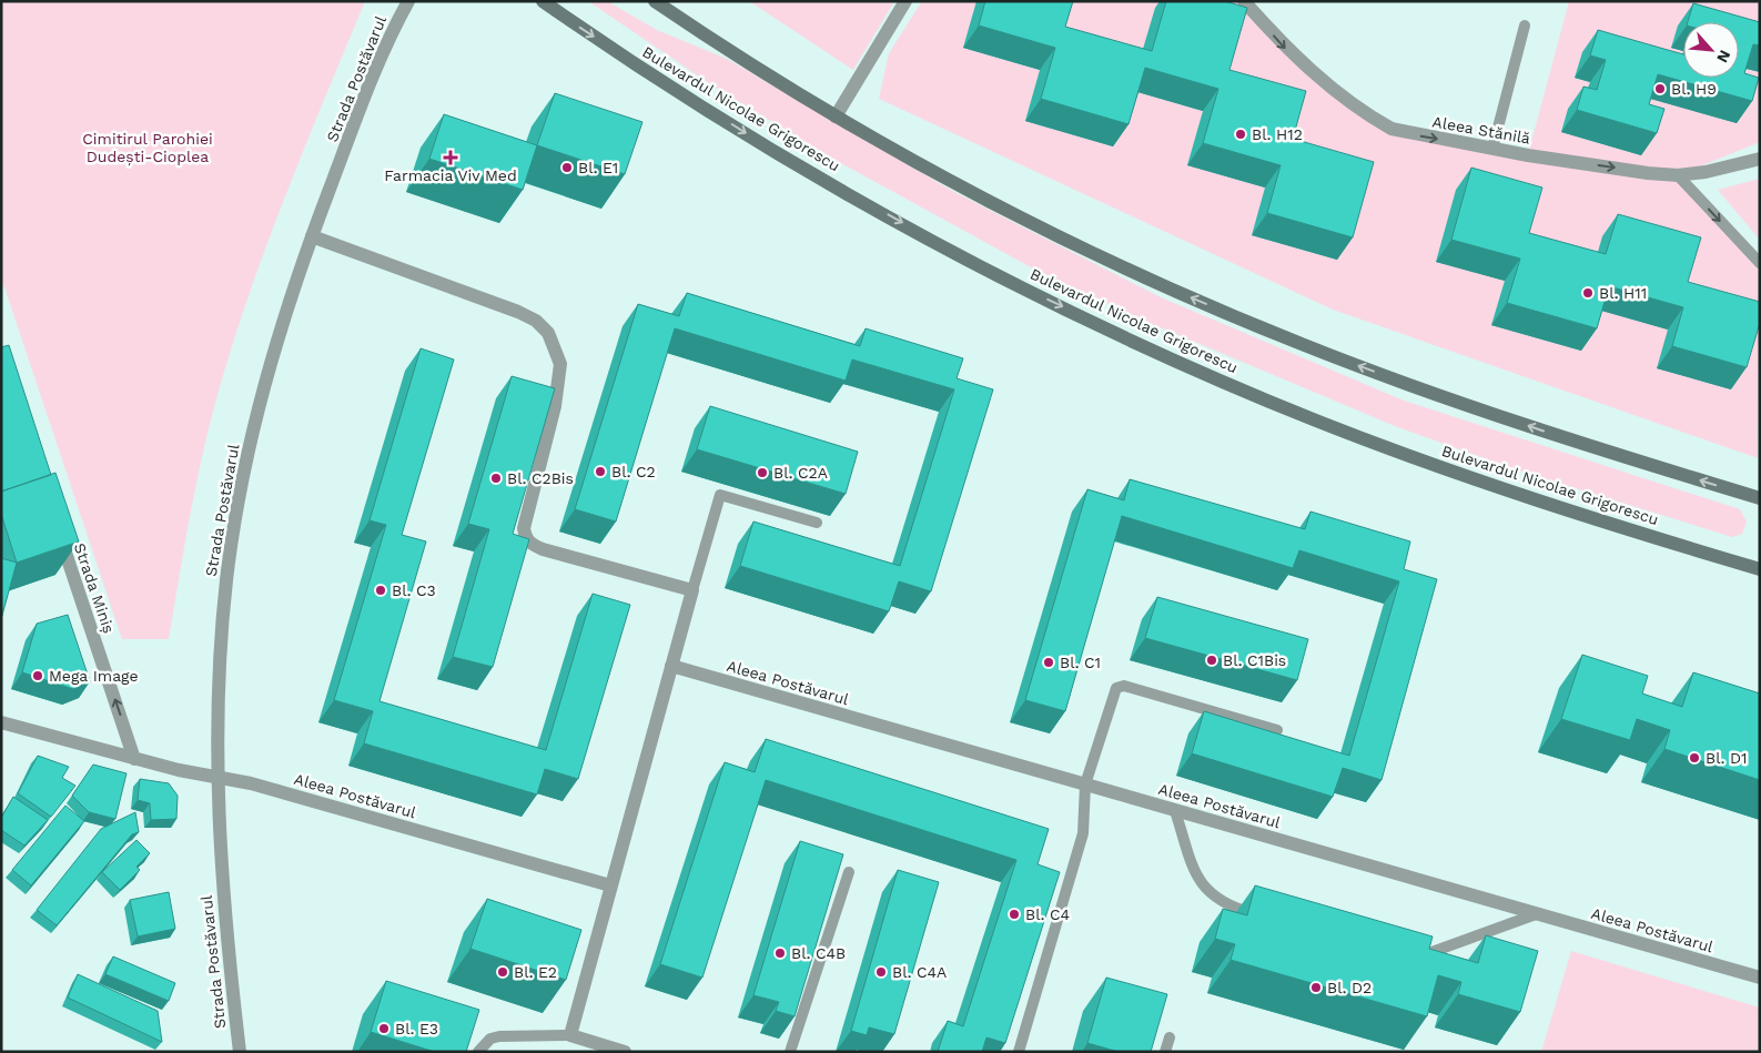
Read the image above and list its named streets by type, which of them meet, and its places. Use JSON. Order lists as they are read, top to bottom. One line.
{"streets":{"main road":["Bulevardul Nicolae Grigorescu"],"street":["Strada Postăvarul","Aleea Stănilă","Strada Miniș","Aleea Postăvarul"]},"crossings":[["Strada Postăvarul","Aleea Postăvarul"],["Strada Miniș","Aleea Postăvarul"]],"one_way":["Aleea Stănilă","Strada Miniș"],"parks":["Cimitirul Parohiei Dudești-Cioplea"],"places":{"other":["Bl. H9","Bl. H12","Bl. E1","Bl. H11","Bl. C2","Bl. C2A","Bl. C2Bis","Bl. C3","Bl. C1Bis","Bl. C1","Mega Image","Bl. D1","Bl. C4","Bl. C4B","Bl. E2","Bl. C4A","Bl. D2","Bl. E3"],"health":["Farmacia Viv Med"]},"north":"bottom right"}
